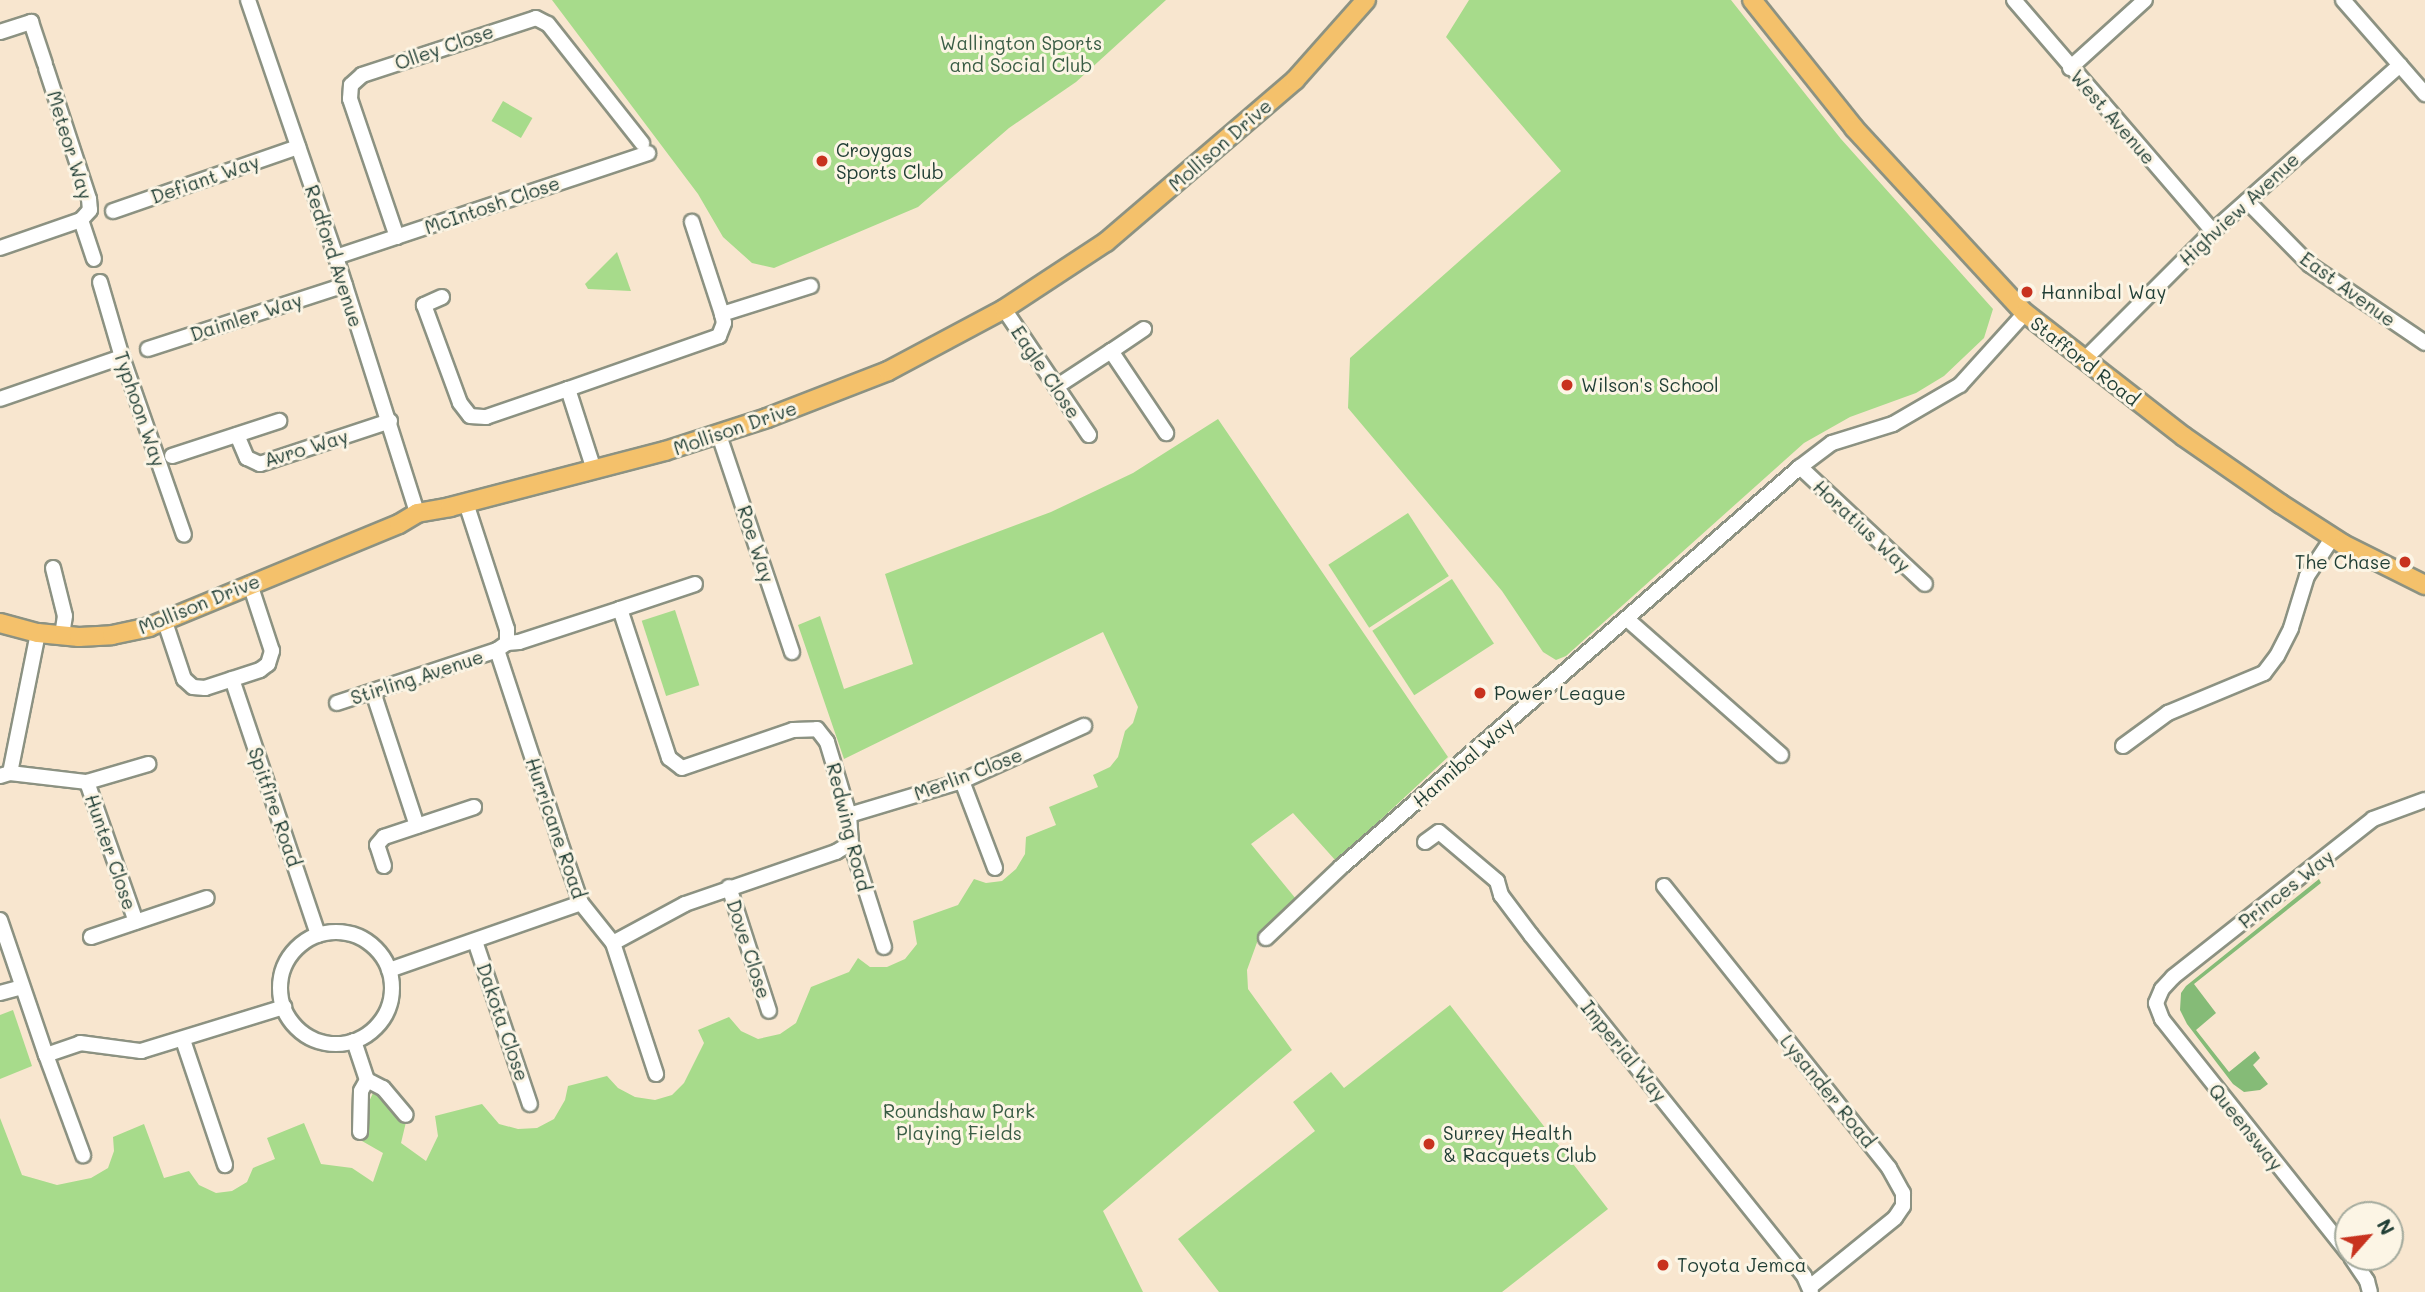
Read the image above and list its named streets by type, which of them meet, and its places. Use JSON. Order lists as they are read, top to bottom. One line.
{"streets":{"main road":["Mollison Drive","Stafford Road"],"street":["Olley Close","West Avenue","Meteor Way","Defiant Way","McIntosh Close","Highview Avenue","Redford Avenue","East Avenue","Daimler Way","Eagle Close","Typhoon Way","Avro Way","Horatius Way","Roe Way","Stirling Avenue","Hannibal Way","Merlin Close","Spitfire Road","Redwing Road","Hurricane Road","Hunter Close","Princes Way","Dove Close","Dakota Close","Imperial Way","Lysander Road","Queensway"]},"crossings":[["Olley Close","McIntosh Close"],["West Avenue","Highview Avenue"],["Mollison Drive","Redford Avenue"],["Mollison Drive","Eagle Close"],["Mollison Drive","Roe Way"],["Mollison Drive","Hurricane Road"],["Defiant Way","Redford Avenue"],["McIntosh Close","Redford Avenue"],["Highview Avenue","East Avenue"],["Highview Avenue","Stafford Road"],["Redford Avenue","Daimler Way"],["Redford Avenue","Avro Way"],["Stafford Road","Hannibal Way"],["Horatius Way","Hannibal Way"],["Stirling Avenue","Hurricane Road"],["Merlin Close","Redwing Road"],["Princes Way","Queensway"],["Imperial Way","Lysander Road"]],"parks":["Wallington Sports and Social Club","Roundshaw Park Playing Fields"],"places":["Croygas Sports Club","Hannibal Way","Wilson's School","The Chase","Power League","Surrey Health & Racquets Club","Toyota Jemca"],"north":"top right"}
